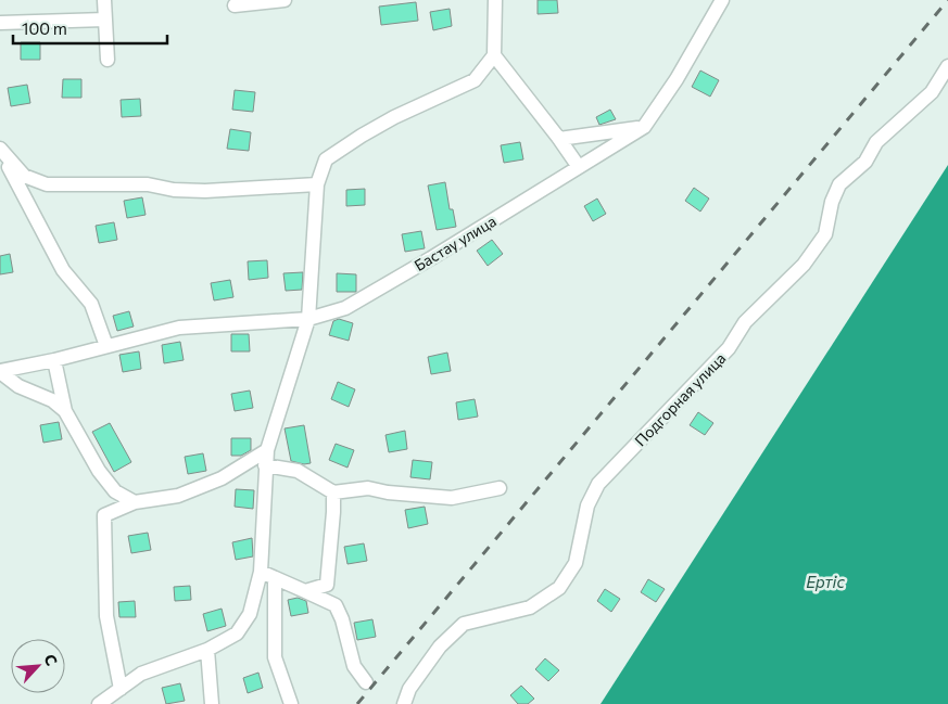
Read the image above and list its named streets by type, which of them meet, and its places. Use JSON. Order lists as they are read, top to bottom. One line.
{"streets":{"street":["Бастау улица","Подгорная улица"]},"water":["Ертіс"],"scale_bar":"100 m","north":"top right"}
